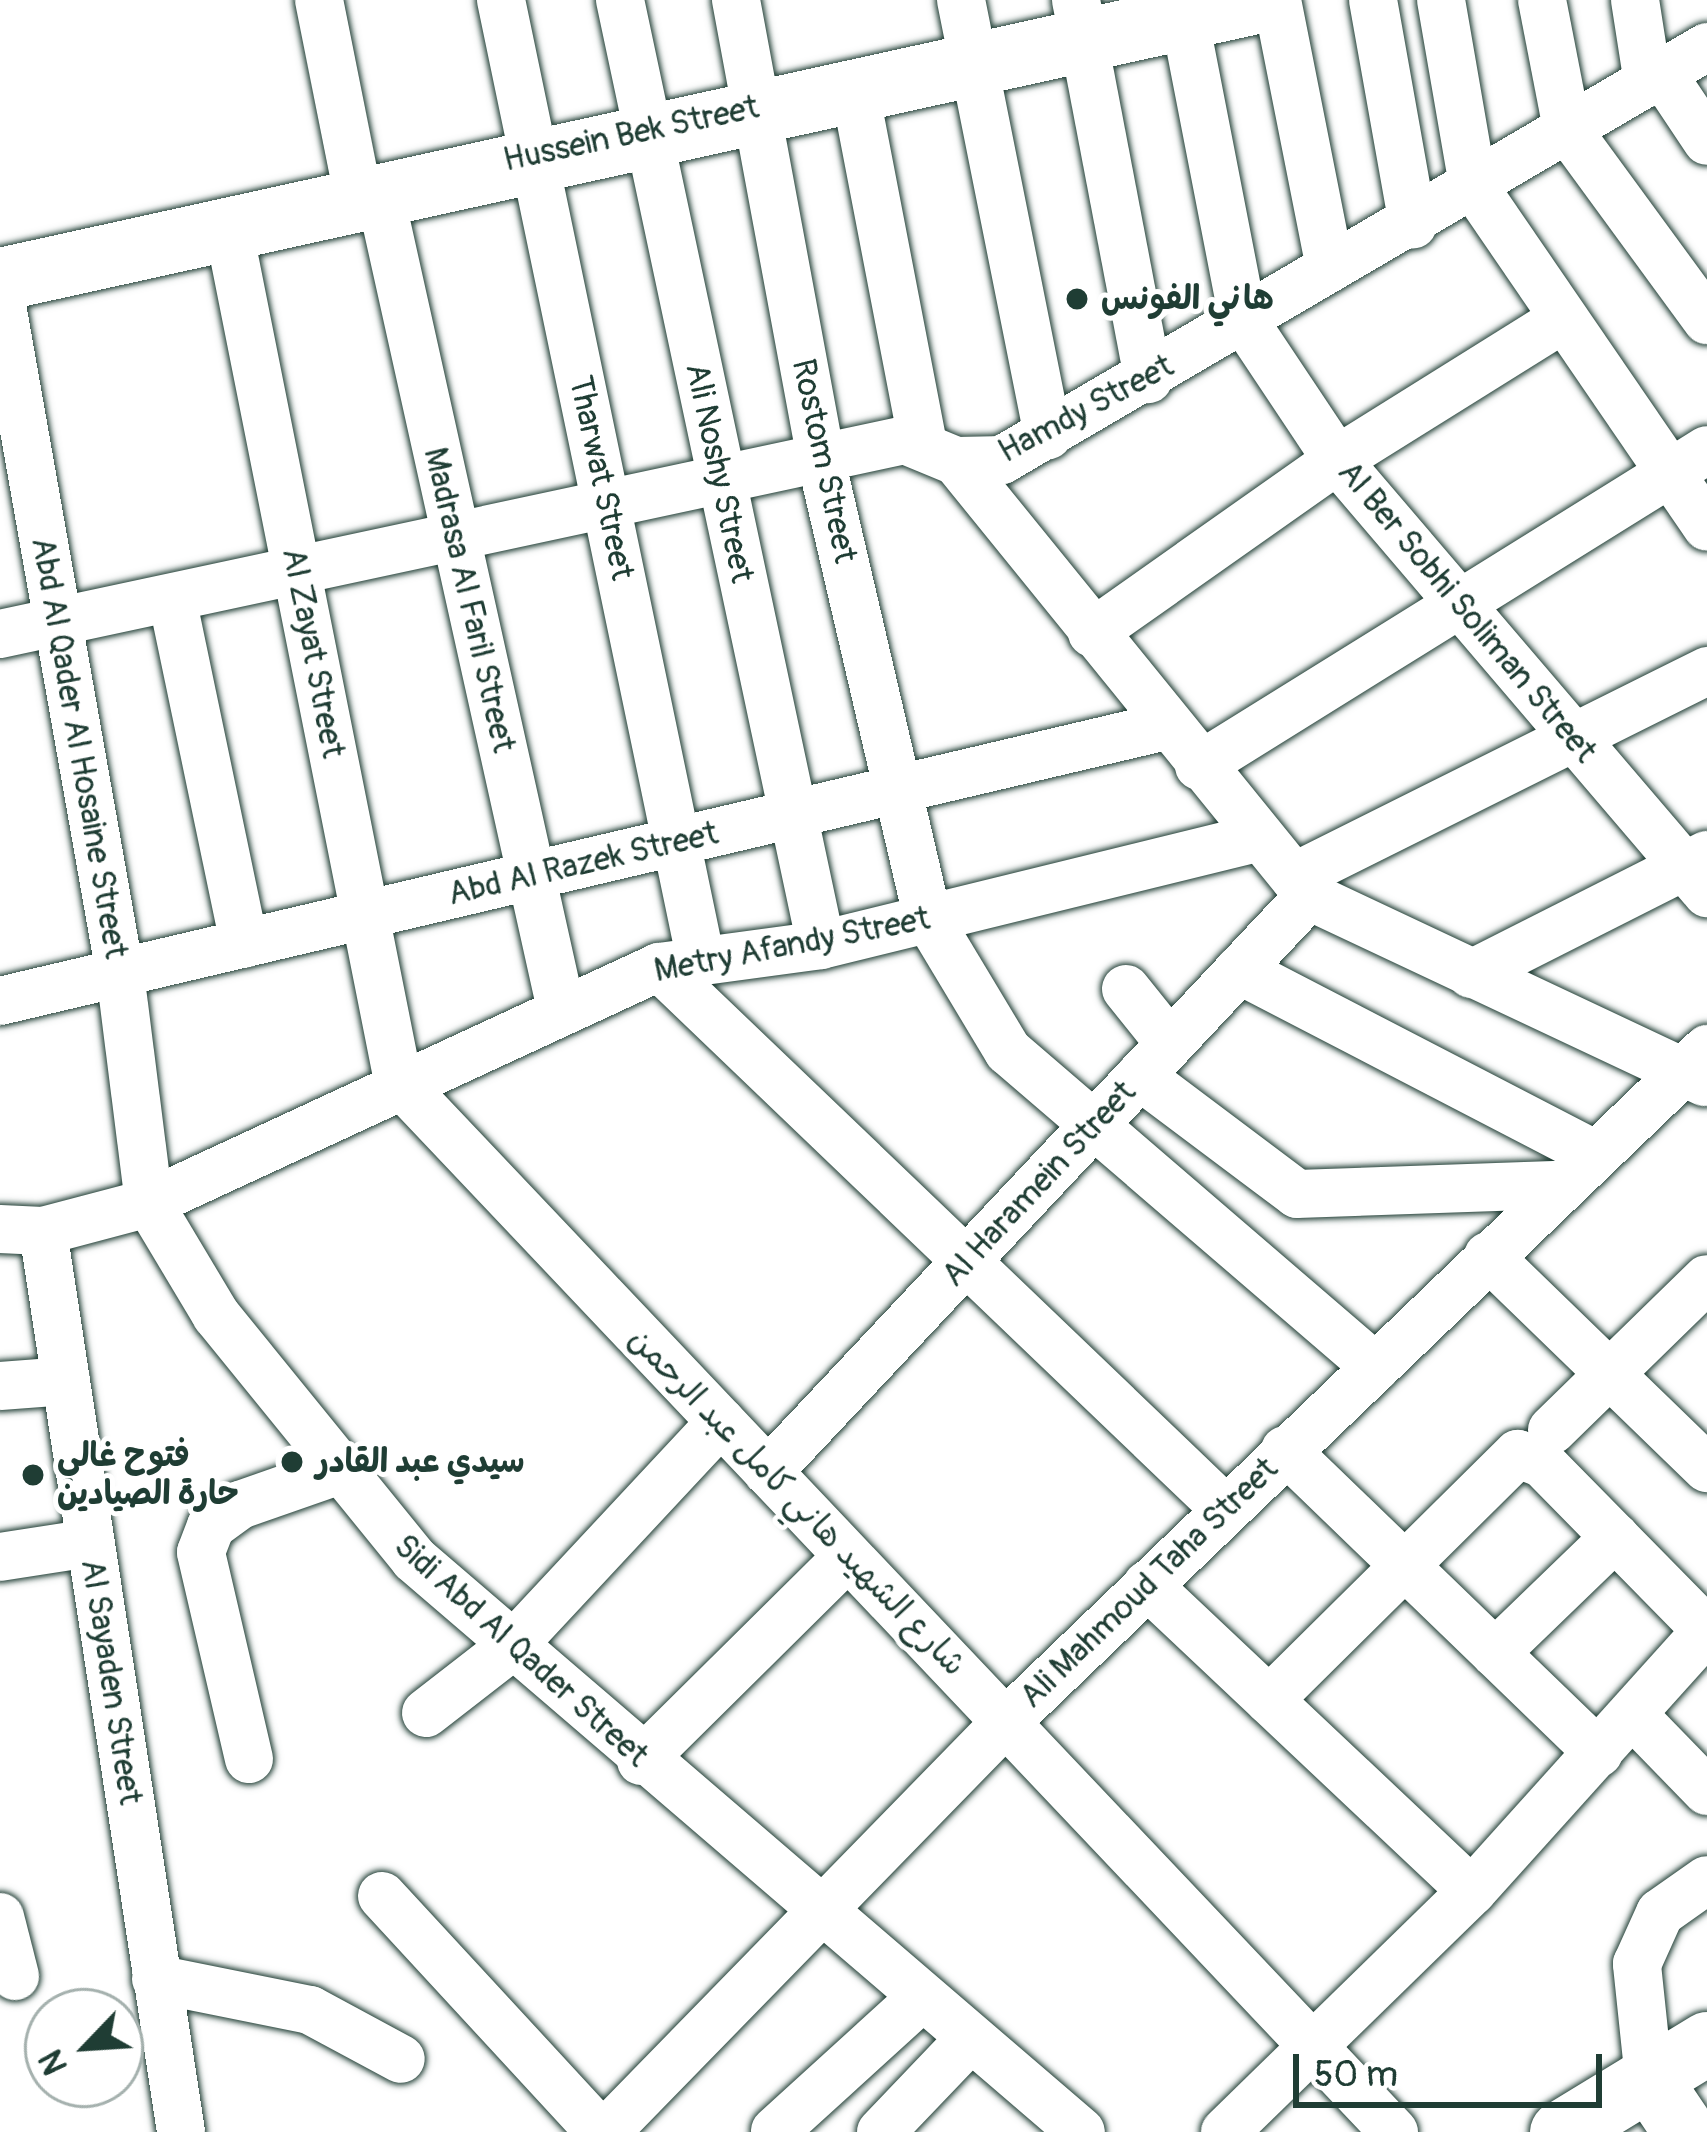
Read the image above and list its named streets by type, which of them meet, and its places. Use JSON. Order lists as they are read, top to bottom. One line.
{"streets":{"main road":["Hussein Bek Street"],"street":["Hamdy Street","Rostom Street","Ali Noshy Street","Tharwat Street","Madrasa Al Faril Street","Al Ber Sobhi Soliman Street","Al Zayat Street","Abd Al Qader Al Hosaine Street","Abd Al Razek Street","Metry Afandy Street","Al Haramein Street","شارع الشهيد هاني كامل عبد الرحمن","Ali Mahmoud Taha Street","Sidi Abd Al Qader Street","Al Sayaden Street"]},"crossings":[["Hussein Bek Street","Rostom Street"],["Hussein Bek Street","Ali Noshy Street"],["Hussein Bek Street","Tharwat Street"],["Hussein Bek Street","Madrasa Al Faril Street"],["Hussein Bek Street","Al Zayat Street"],["Hamdy Street","Rostom Street"],["Hamdy Street","Ali Noshy Street"],["Hamdy Street","Tharwat Street"],["Hamdy Street","Madrasa Al Faril Street"],["Hamdy Street","Al Ber Sobhi Soliman Street"],["Hamdy Street","Al Zayat Street"],["Hamdy Street","Abd Al Qader Al Hosaine Street"],["Rostom Street","Abd Al Razek Street"],["Rostom Street","Metry Afandy Street"],["Rostom Street","Al Haramein Street"],["Rostom Street","Ali Mahmoud Taha Street"],["Ali Noshy Street","Abd Al Razek Street"],["Ali Noshy Street","Metry Afandy Street"],["Tharwat Street","Abd Al Razek Street"],["Tharwat Street","Metry Afandy Street"],["Madrasa Al Faril Street","Abd Al Razek Street"],["Madrasa Al Faril Street","Metry Afandy Street"],["Al Ber Sobhi Soliman Street","Al Haramein Street"],["Al Zayat Street","Abd Al Razek Street"],["Al Zayat Street","Metry Afandy Street"],["Al Zayat Street","شارع الشهيد هاني كامل عبد الرحمن"],["Abd Al Qader Al Hosaine Street","Abd Al Razek Street"],["Abd Al Qader Al Hosaine Street","Metry Afandy Street"],["Abd Al Qader Al Hosaine Street","Sidi Abd Al Qader Street"],["Metry Afandy Street","شارع الشهيد هاني كامل عبد الرحمن"],["Metry Afandy Street","Sidi Abd Al Qader Street"],["Al Haramein Street","شارع الشهيد هاني كامل عبد الرحمن"],["شارع الشهيد هاني كامل عبد الرحمن","Ali Mahmoud Taha Street"],["Ali Mahmoud Taha Street","Sidi Abd Al Qader Street"]],"places":["هاني الفونس","سيدي عبد القادر","فتوح غالي حارة الصيادين"],"scale_bar":"50 m","north":"bottom left"}
